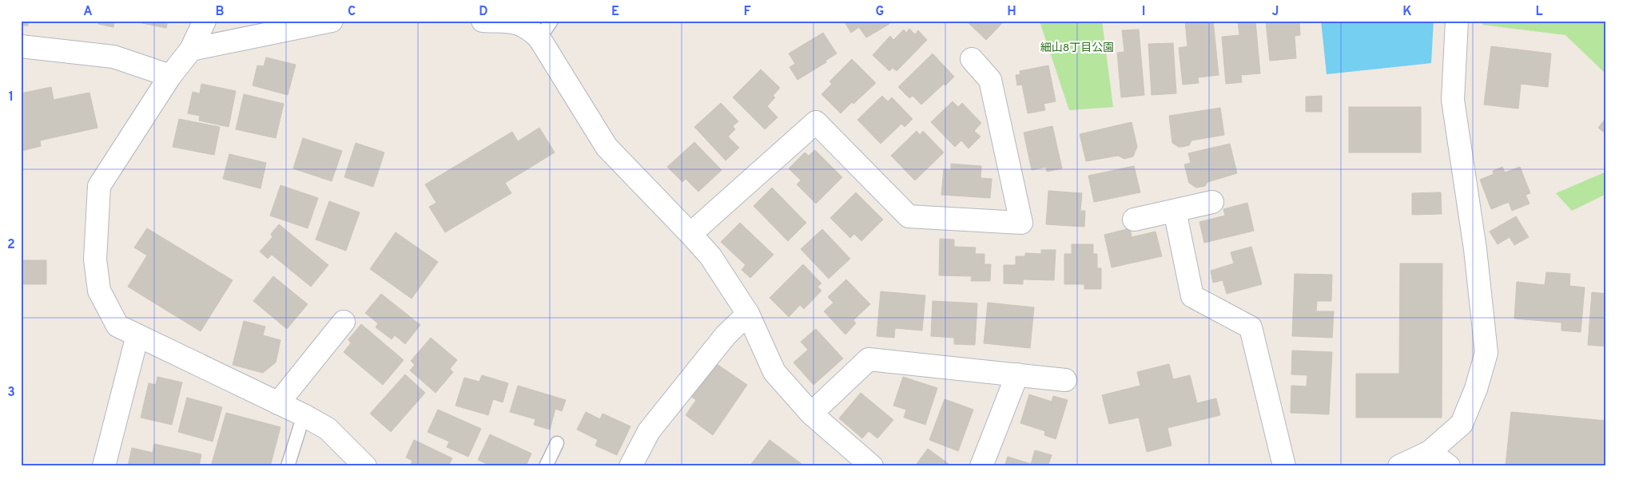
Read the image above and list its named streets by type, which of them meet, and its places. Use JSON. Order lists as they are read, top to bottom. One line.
{"parks":["細山8丁目公園"],"grid":{"columns":["A","B","C","D","E","F","G","H","I","J","K","L"],"rows":["1","2","3"]}}
